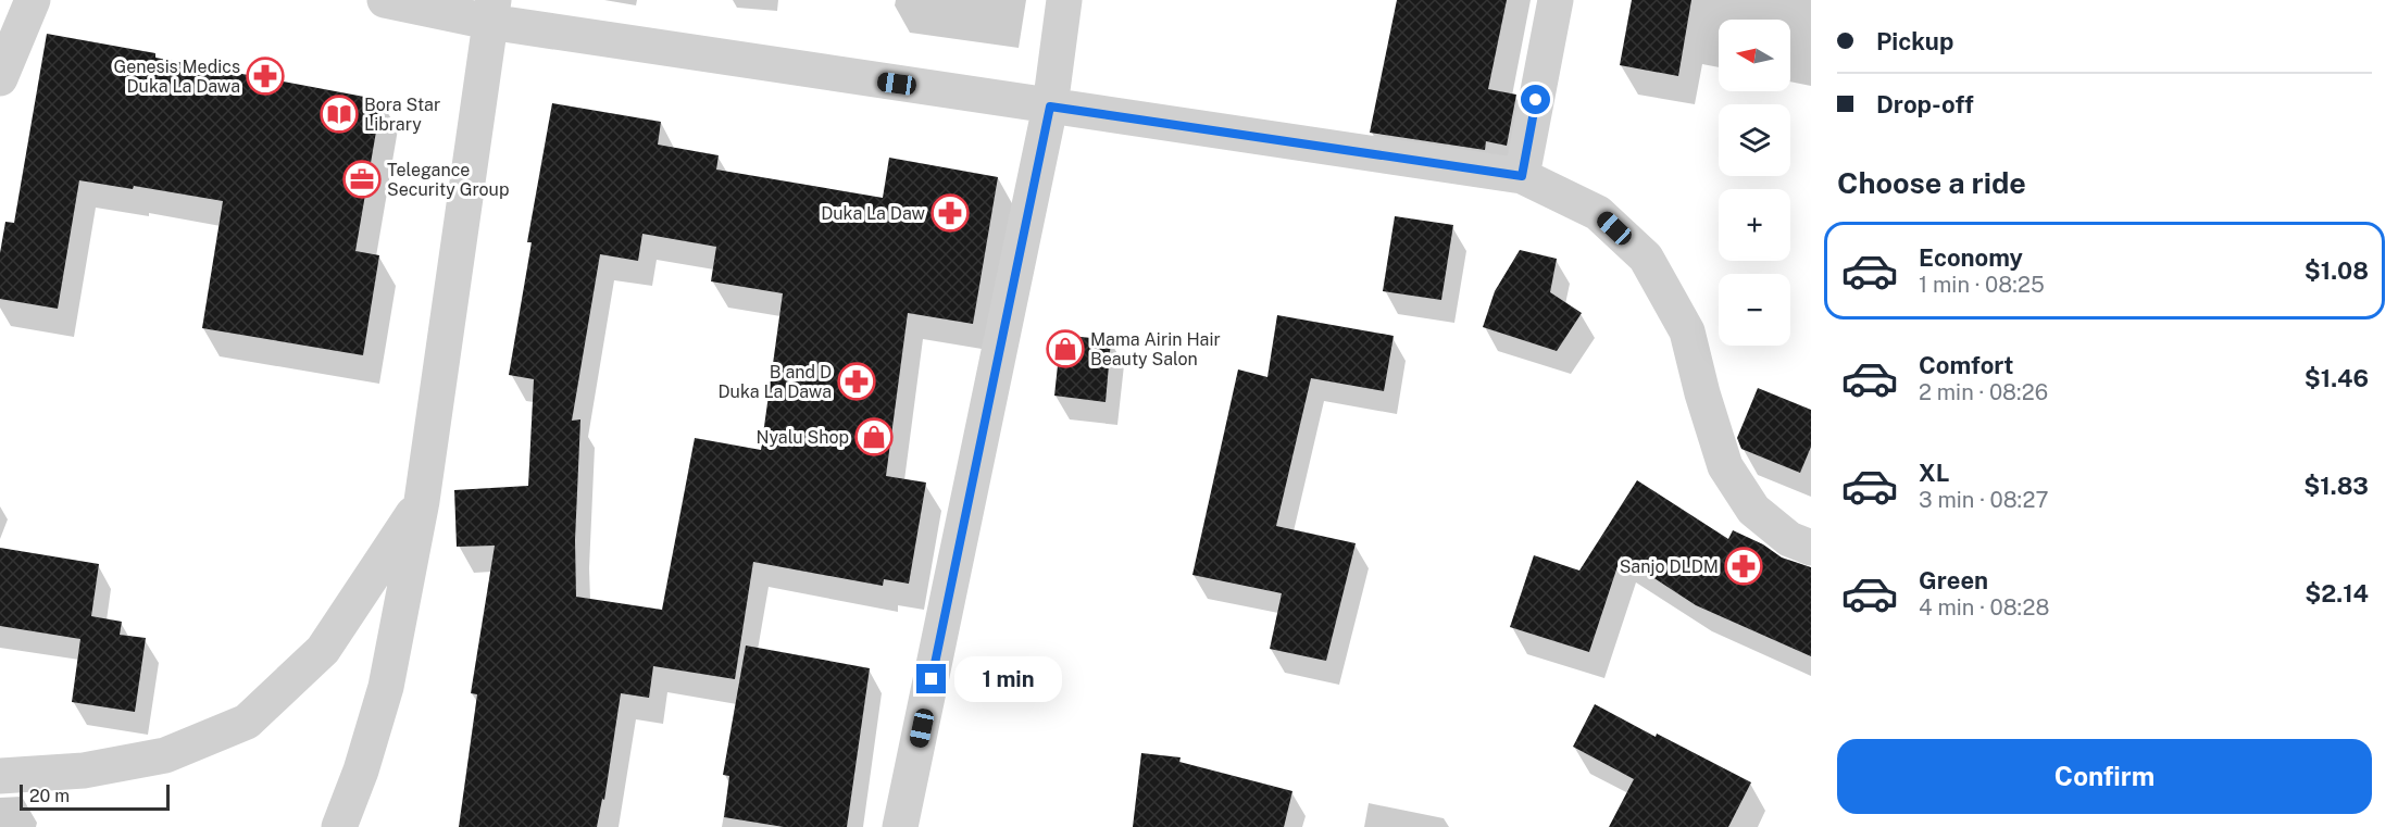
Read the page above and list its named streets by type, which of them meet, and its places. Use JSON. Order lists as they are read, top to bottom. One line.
{"places":{"pharmacy":["Genesis Medics Duka La Dawa","Duka La Daw","B and D Duka La Dawa","Sanjo DLDM"],"library":["Bora Star Library"],"office":["Telegance Security Group"],"shop":["Mama Airin Hair Beauty Salon","Nyalu Shop"]},"scale_bar":"20 m","north":"left","page":{"banner":["Pickup","Drop-off"],"map_buttons":["+","−"],"heading":"Choose a ride","list":[{"name":"Economy","note":"1 min · 08:25","value":"$1.08"},{"name":"Comfort","note":"2 min · 08:26","value":"$1.46"},{"name":"XL","note":"3 min · 08:27","value":"$1.83"},{"name":"Green","note":"4 min · 08:28","value":"$2.14"}],"bubble":"1 min","buttons":"Confirm","scale":"20 m"}}
